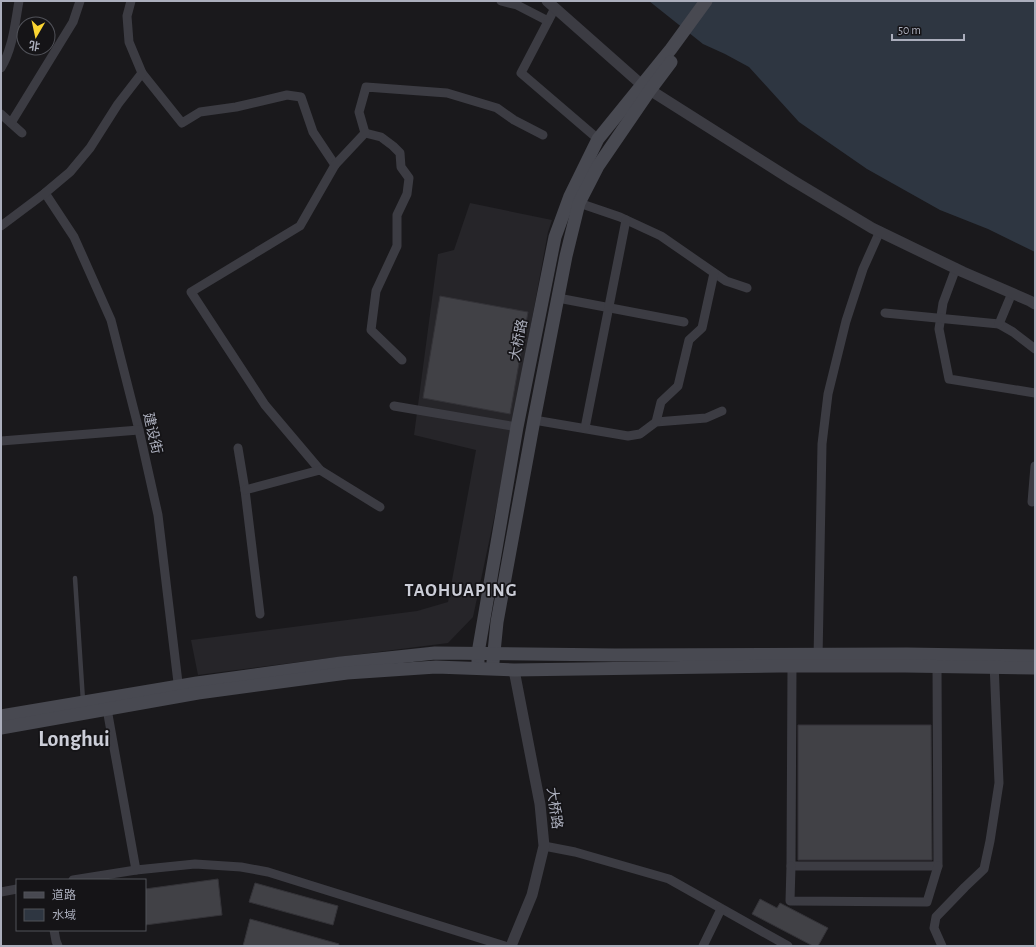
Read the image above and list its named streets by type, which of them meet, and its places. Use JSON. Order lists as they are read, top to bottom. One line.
{"streets":{"main road":["大桥路"],"street":["建设街"]},"districts":["TAOHUAPING","Longhui"],"legend":["道路","水域"],"scale_bar":"50 m","north":"bottom"}
